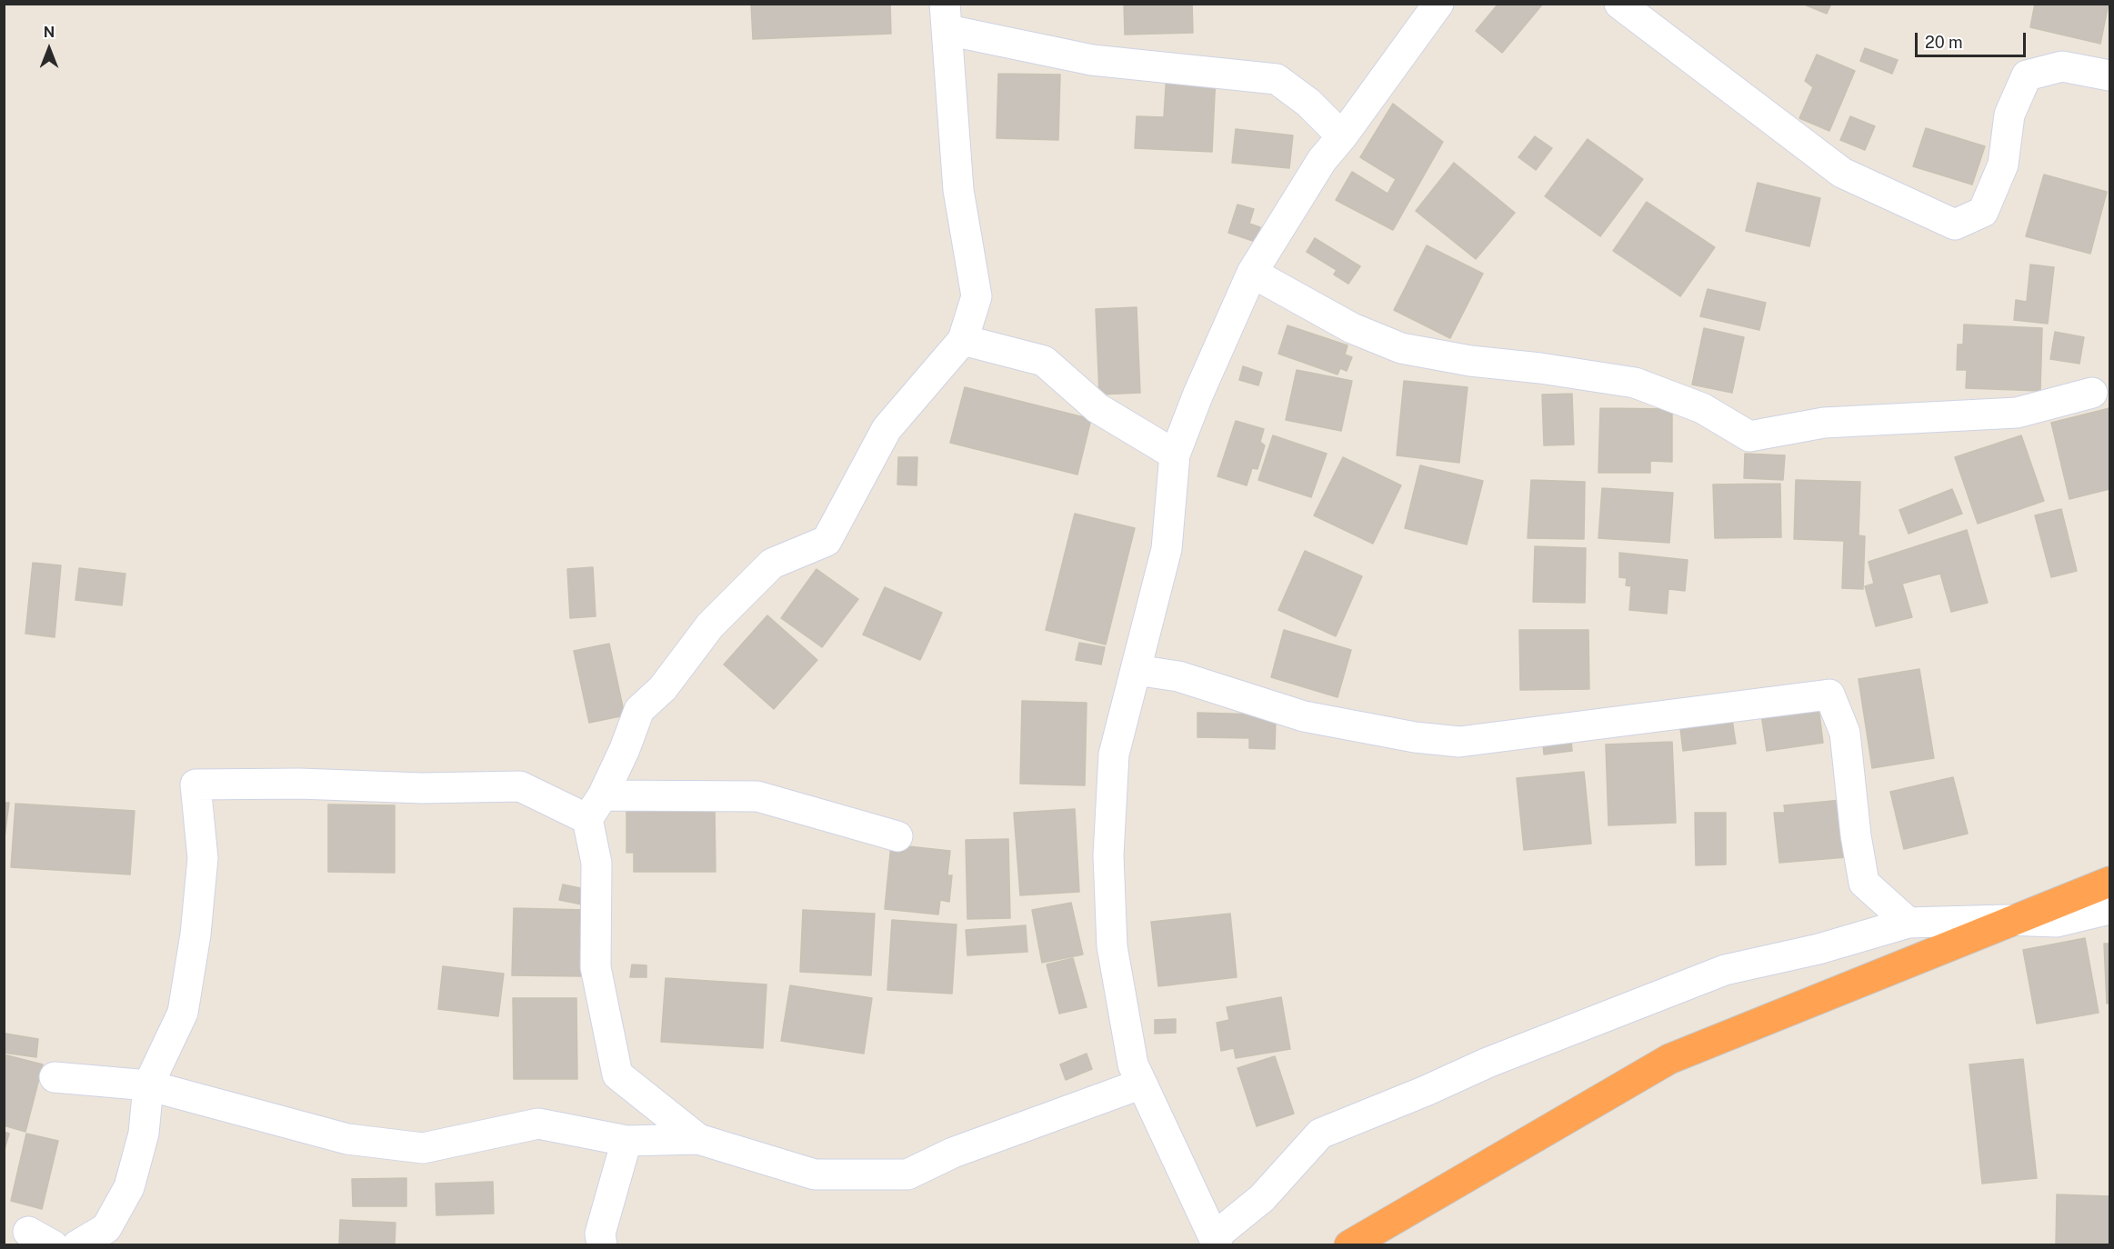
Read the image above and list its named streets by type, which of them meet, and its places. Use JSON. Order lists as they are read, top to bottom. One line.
{"scale_bar":"20 m","north":"top"}
